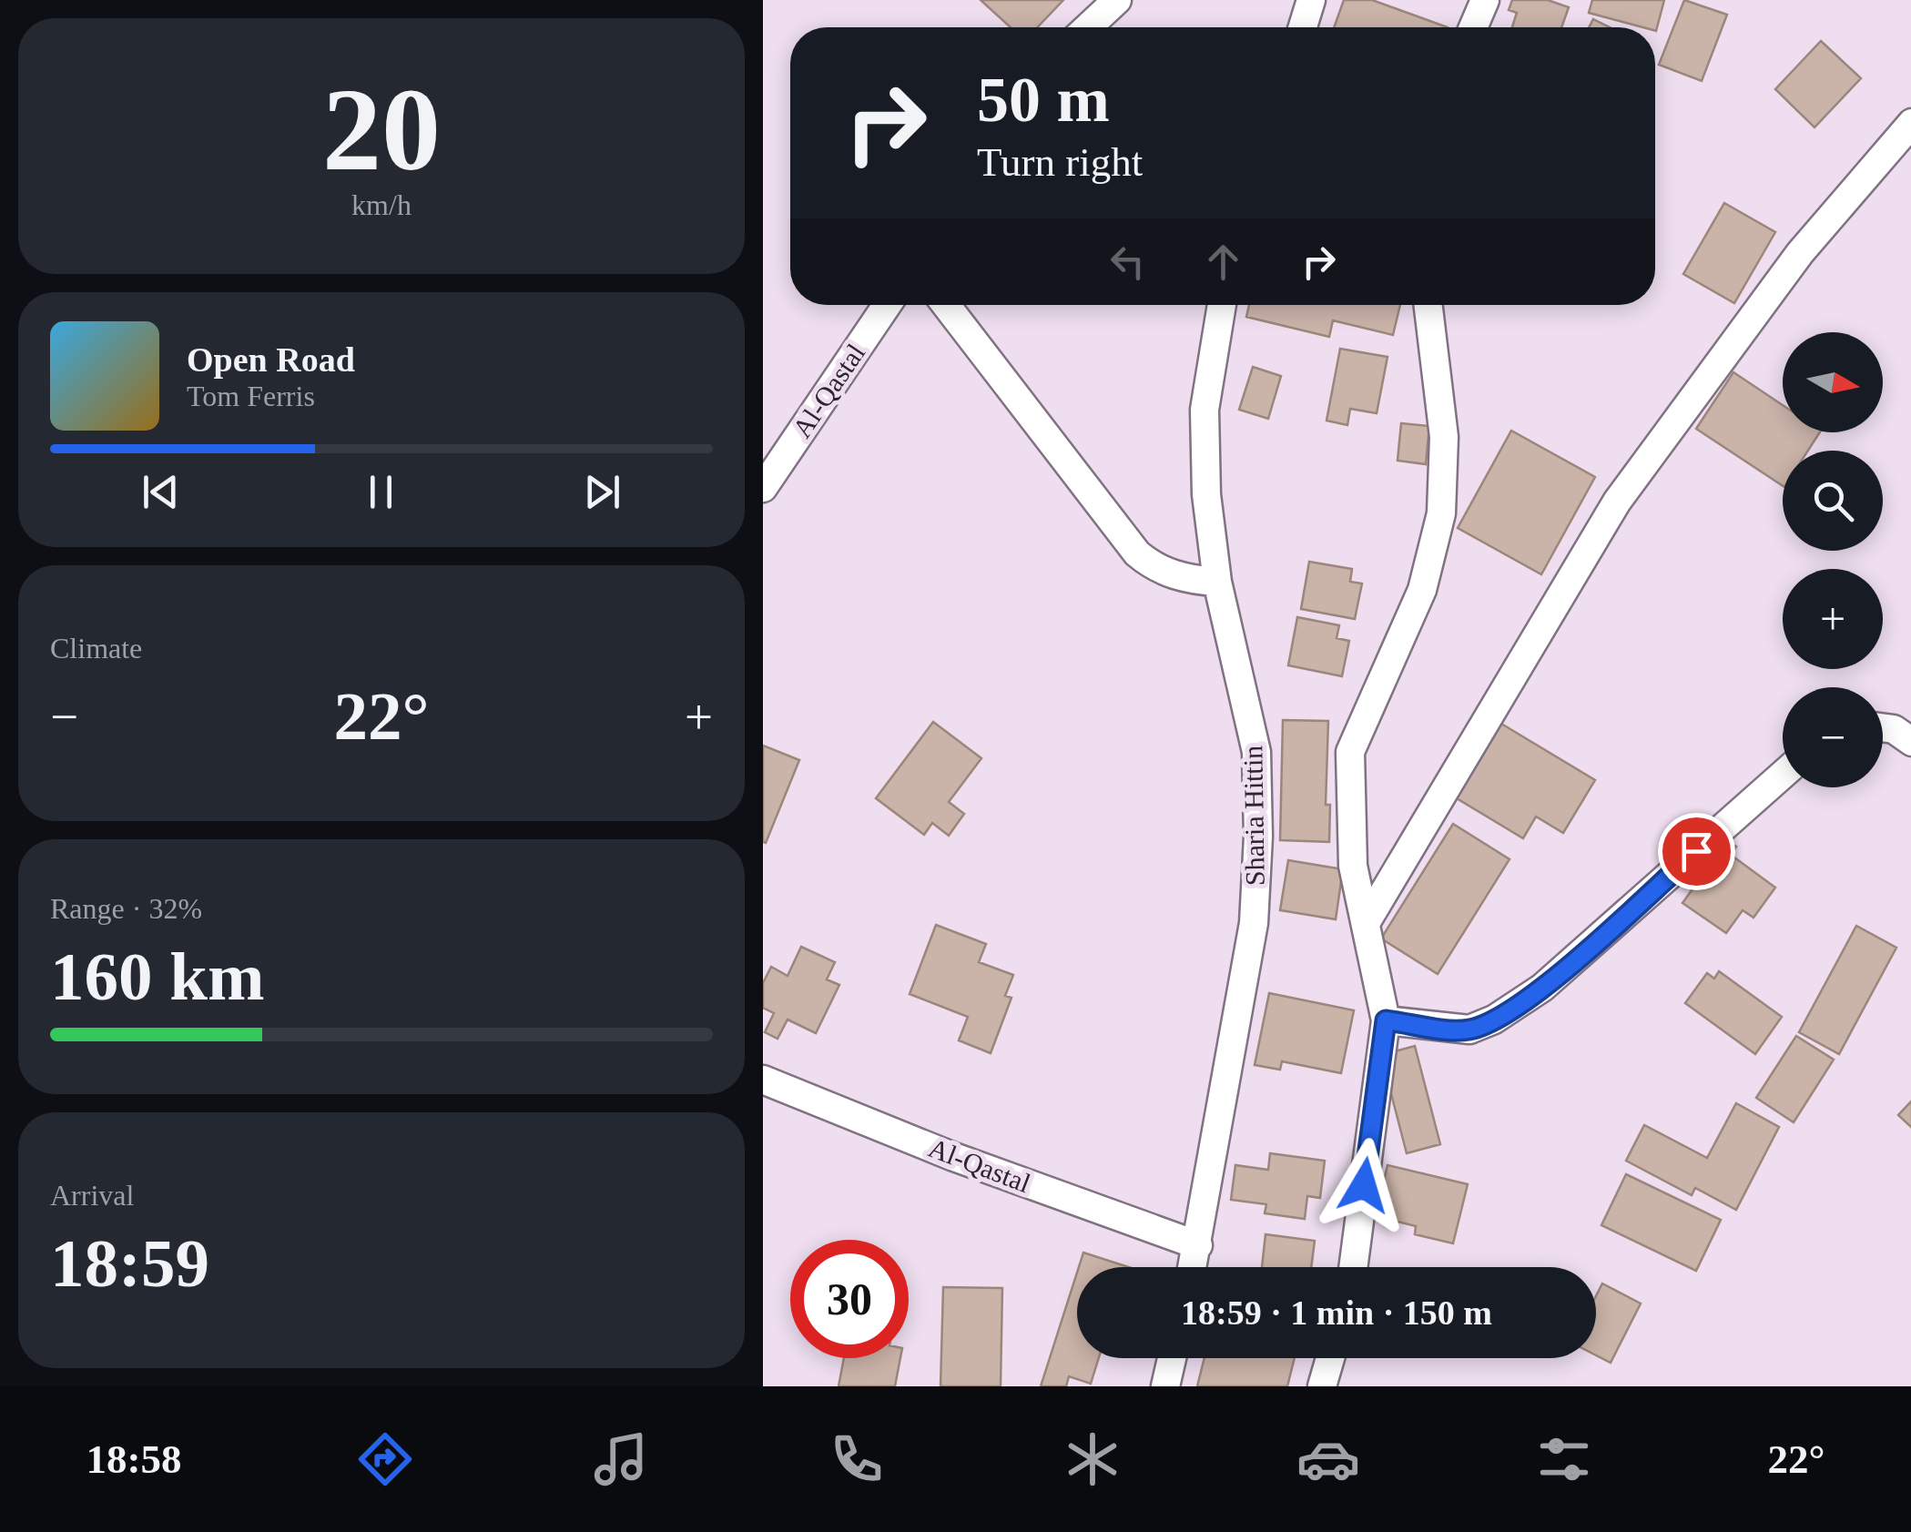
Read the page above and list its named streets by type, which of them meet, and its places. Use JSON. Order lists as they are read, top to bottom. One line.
{"streets":{"street":["Al-Qastal","Sharia Hittin"]},"crossings":[["Al-Qastal","Sharia Hittin"]],"north":"right","page":{"tile":[["20","km/h"],"Climate",["Range · 32%","160 km"],["Arrival","18:59"]],"turn":["50 m","Turn right"],"song":["Open Road","Tom Ferris"],"map_buttons":["+","−"],"heat":["−","22°","+"],"limit":"30","trip":"18:59 · 1 min · 150 m","tabs":["18:58","22°"]}}
